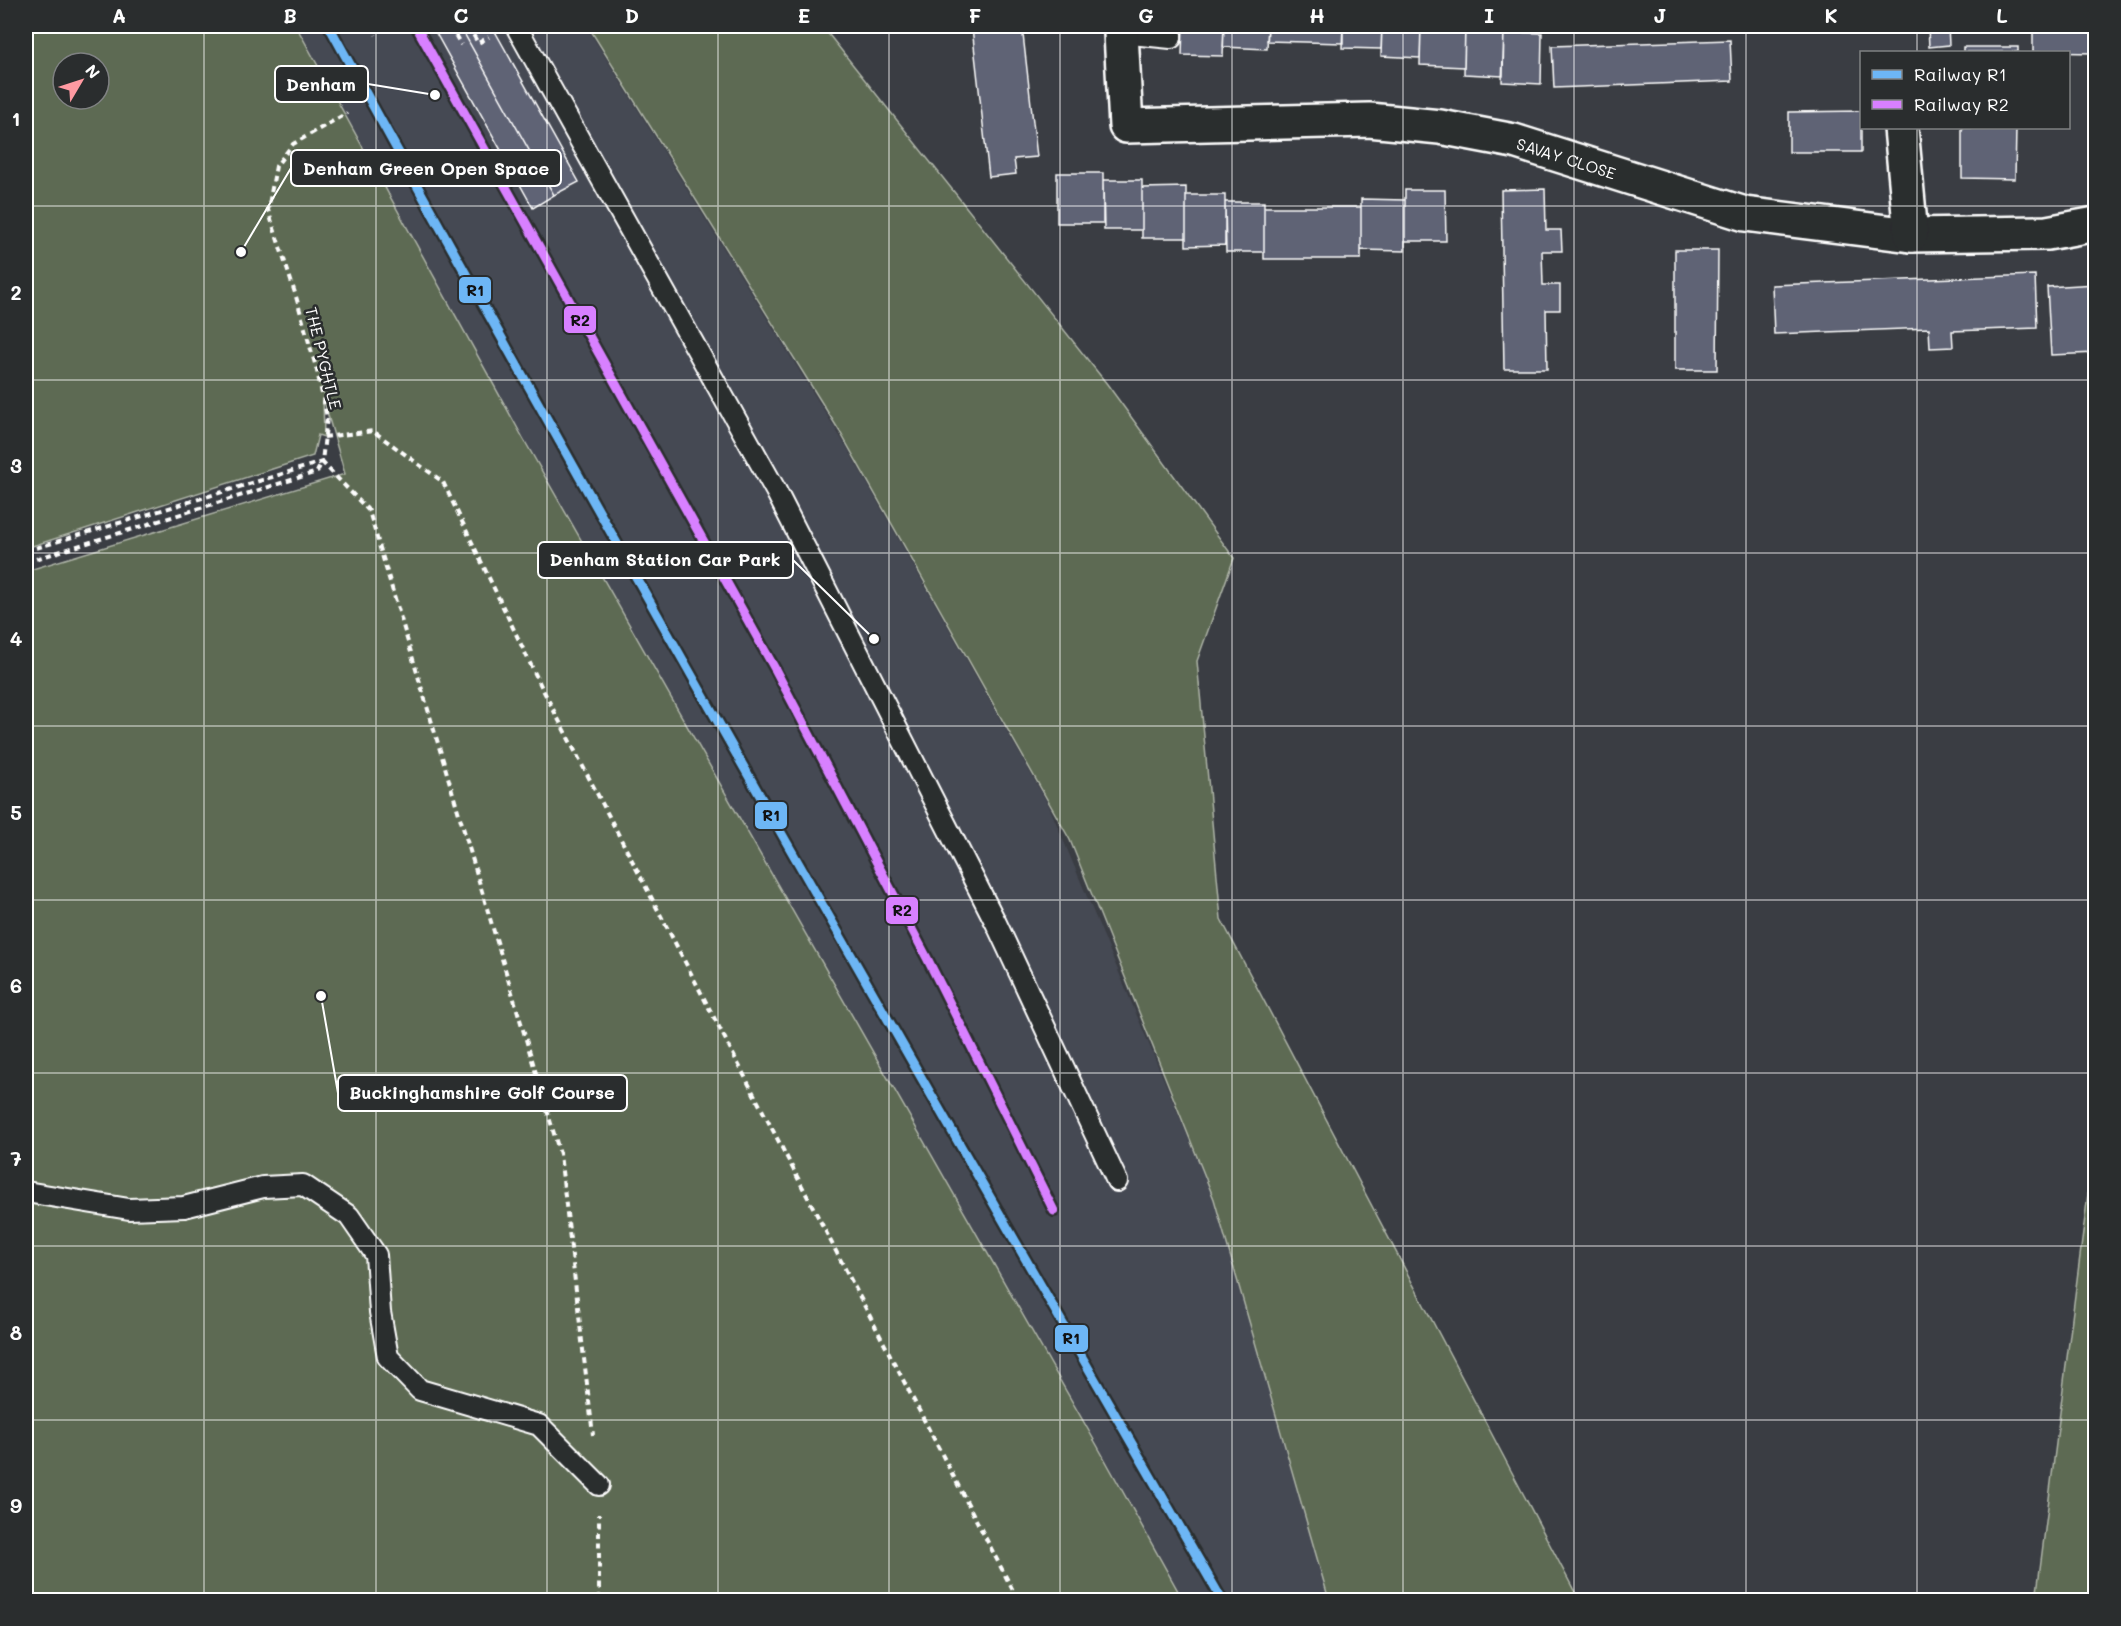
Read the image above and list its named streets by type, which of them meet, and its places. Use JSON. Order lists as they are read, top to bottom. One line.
{"streets":{"street":["SAVAY CLOSE"],"path":["THE PYGHTLE"]},"places":["Denham","Denham Green Open Space","Denham Station Car Park","Buckinghamshire Golf Course"],"lines":["rail line R1","rail line R2"],"legend":["Railway R1","Railway R2"],"north":"top right","grid":{"columns":["A","B","C","D","E","F","G","H","I","J","K","L"],"rows":["1","2","3","4","5","6","7","8","9"]}}
